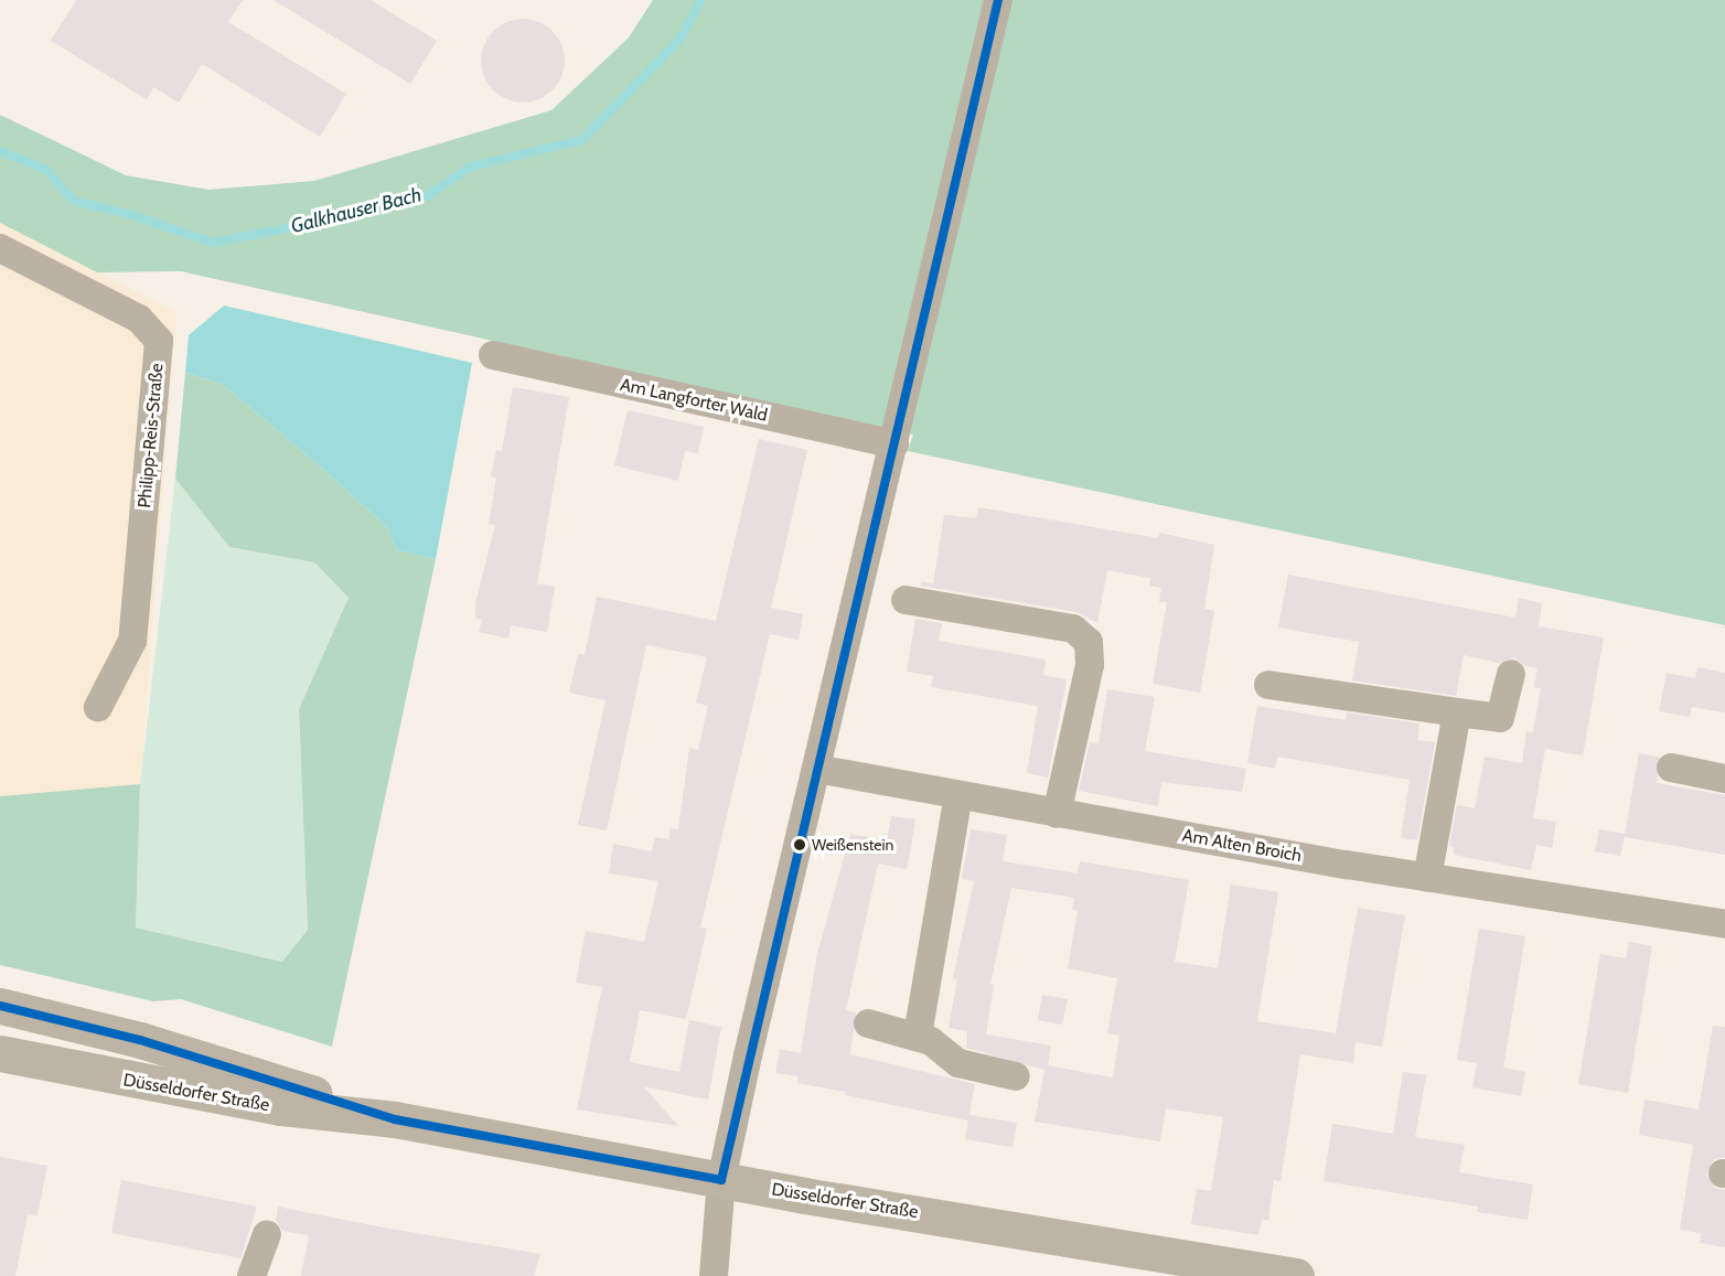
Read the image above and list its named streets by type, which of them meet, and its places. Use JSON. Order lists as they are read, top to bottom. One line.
{"streets":{"main road":["Düsseldorfer Straße"],"street":["Am Langforter Wald","Philipp-Reis-Straße","Am Alten Broich"]},"water":["Galkhauser Bach"],"places":["Weißenstein"]}
